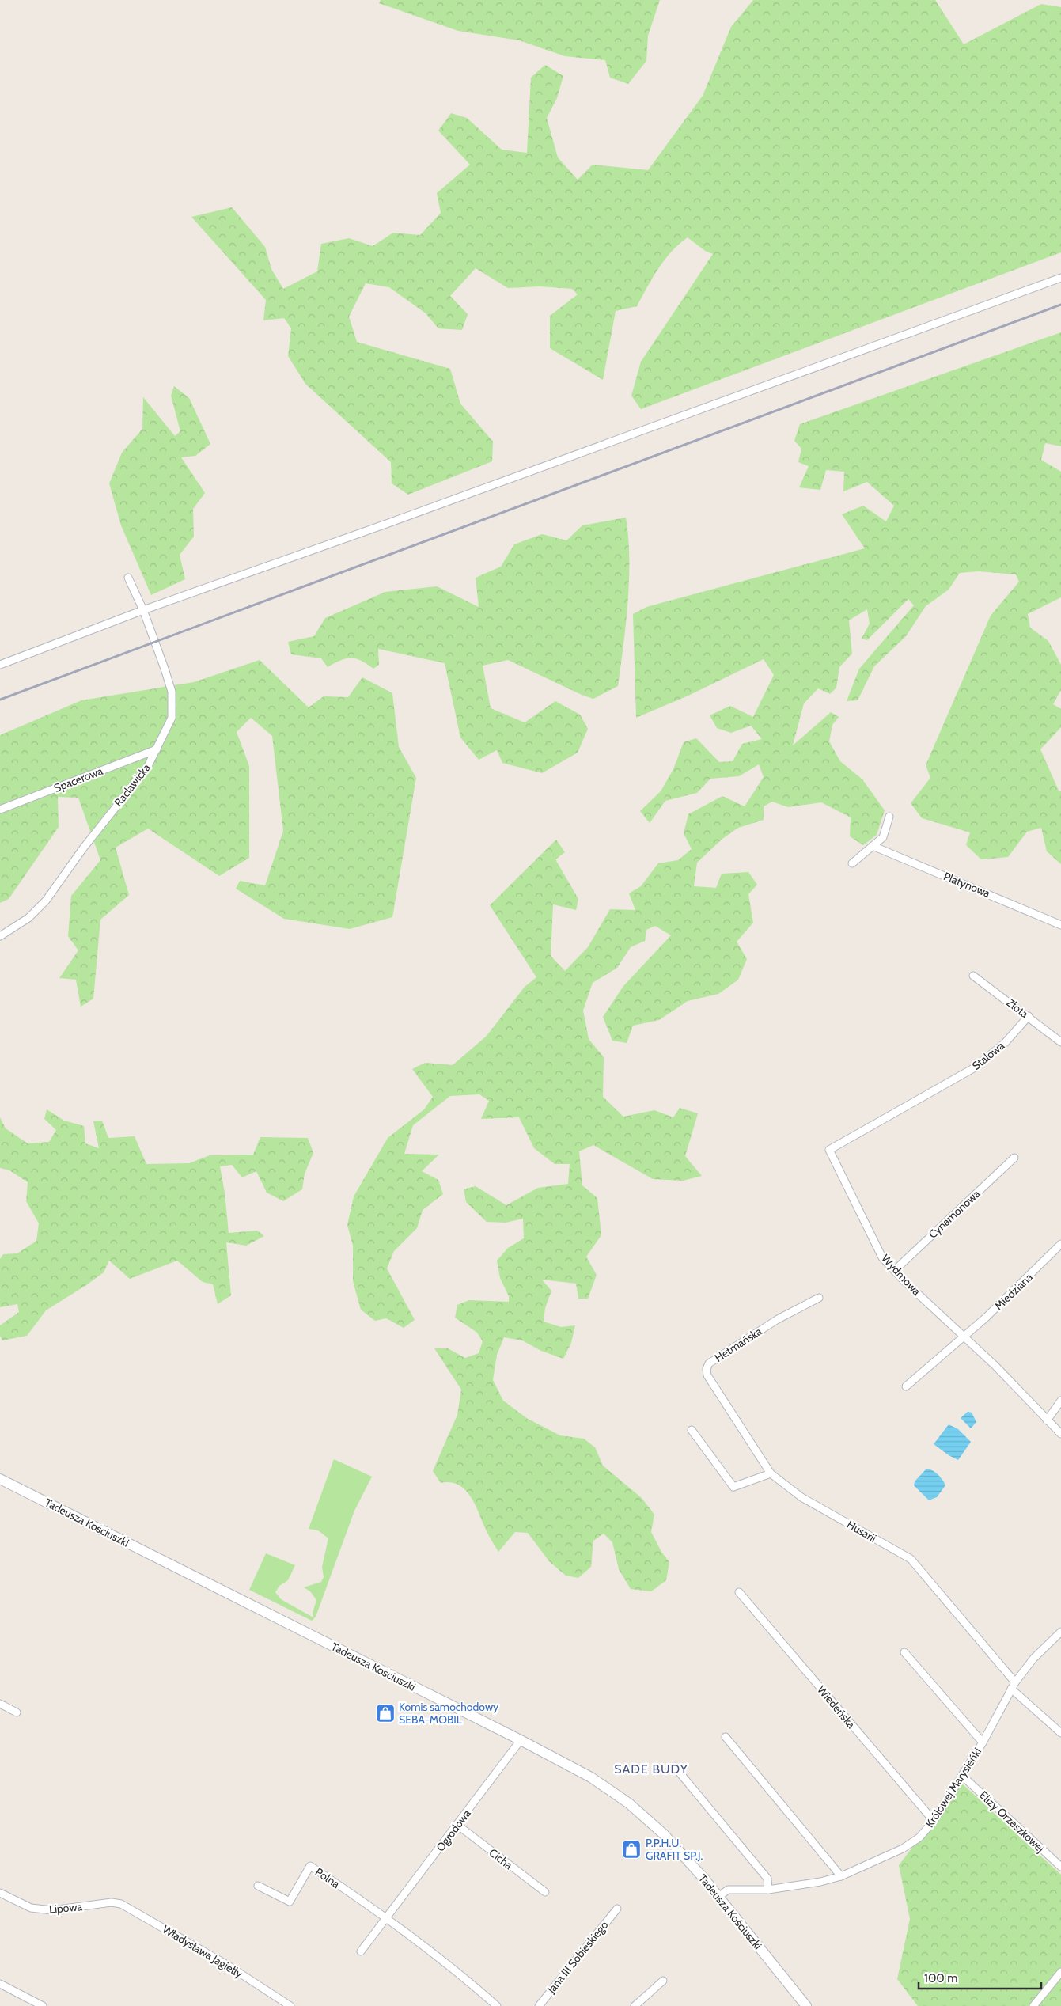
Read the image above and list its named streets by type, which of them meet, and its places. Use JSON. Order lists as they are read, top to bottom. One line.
{"streets":{"main road":["Tadeusza Kościuszki"],"street":["Spacerowa","Racławicka","Platynowa","Złota","Stalowa","Cynamonowa","Wydmowa","Miedziana","Hetmańska","Husarii","Wiedeńska","Królowej Marysieńki","Elizy Orzeszkowej","Ogrodowa","Cicha","Polna","Lipowa","Władysława Jagiełły","Jana III Sobieskiego"]},"crossings":[["Spacerowa","Racławicka"],["Złota","Stalowa"],["Stalowa","Wydmowa"],["Cynamonowa","Wydmowa"],["Wydmowa","Miedziana"],["Hetmańska","Husarii"],["Tadeusza Kościuszki","Królowej Marysieńki"],["Tadeusza Kościuszki","Ogrodowa"],["Husarii","Królowej Marysieńki"],["Wiedeńska","Królowej Marysieńki"],["Królowej Marysieńki","Elizy Orzeszkowej"],["Ogrodowa","Cicha"],["Ogrodowa","Polna"],["Lipowa","Władysława Jagiełły"]],"districts":["SADE BUDY"],"places":{"shop":["Komis samochodowy SEBA-MOBIL","P.P.H.U. GRAFIT SP.J."]},"scale_bar":"100 m"}
